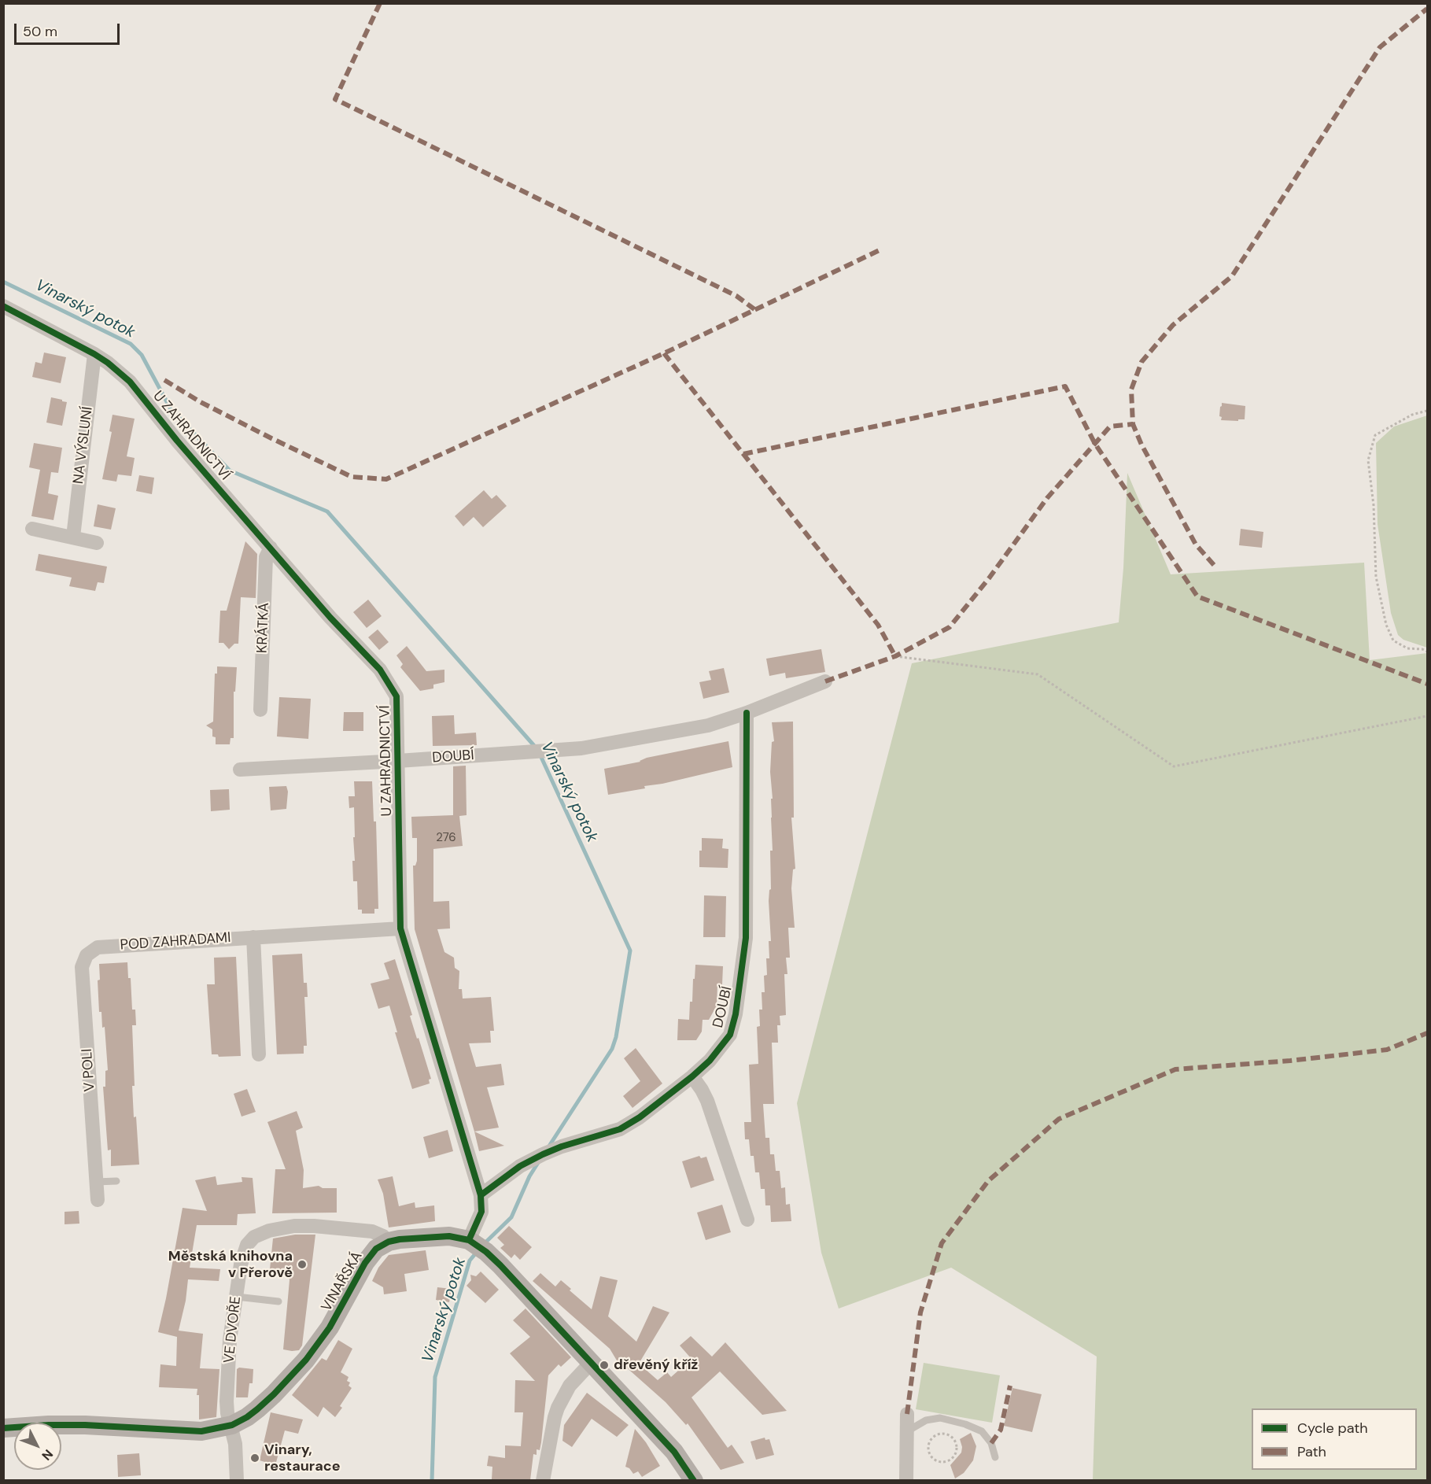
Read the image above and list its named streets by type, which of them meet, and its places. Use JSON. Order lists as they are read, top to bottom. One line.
{"streets":{"street":["U ZAHRADNICTVÍ","NA VÝSLUNÍ","KRÁTKÁ","DOUBÍ","POD ZAHRADAMI","V POLI","VINAŘSKÁ","VE DVOŘE"]},"crossings":[["U ZAHRADNICTVÍ","NA VÝSLUNÍ"],["U ZAHRADNICTVÍ","KRÁTKÁ"],["U ZAHRADNICTVÍ","DOUBÍ"],["U ZAHRADNICTVÍ","POD ZAHRADAMI"],["U ZAHRADNICTVÍ","VINAŘSKÁ"],["POD ZAHRADAMI","V POLI"],["VINAŘSKÁ","VE DVOŘE"]],"water":["Vinarský potok"],"places":["Městská knihovna v Přerově","dřevěný kříž","Vinary, restaurace"],"house_numbers":["276"],"legend":["Cycle path","Path"],"scale_bar":"50 m","north":"bottom right"}
